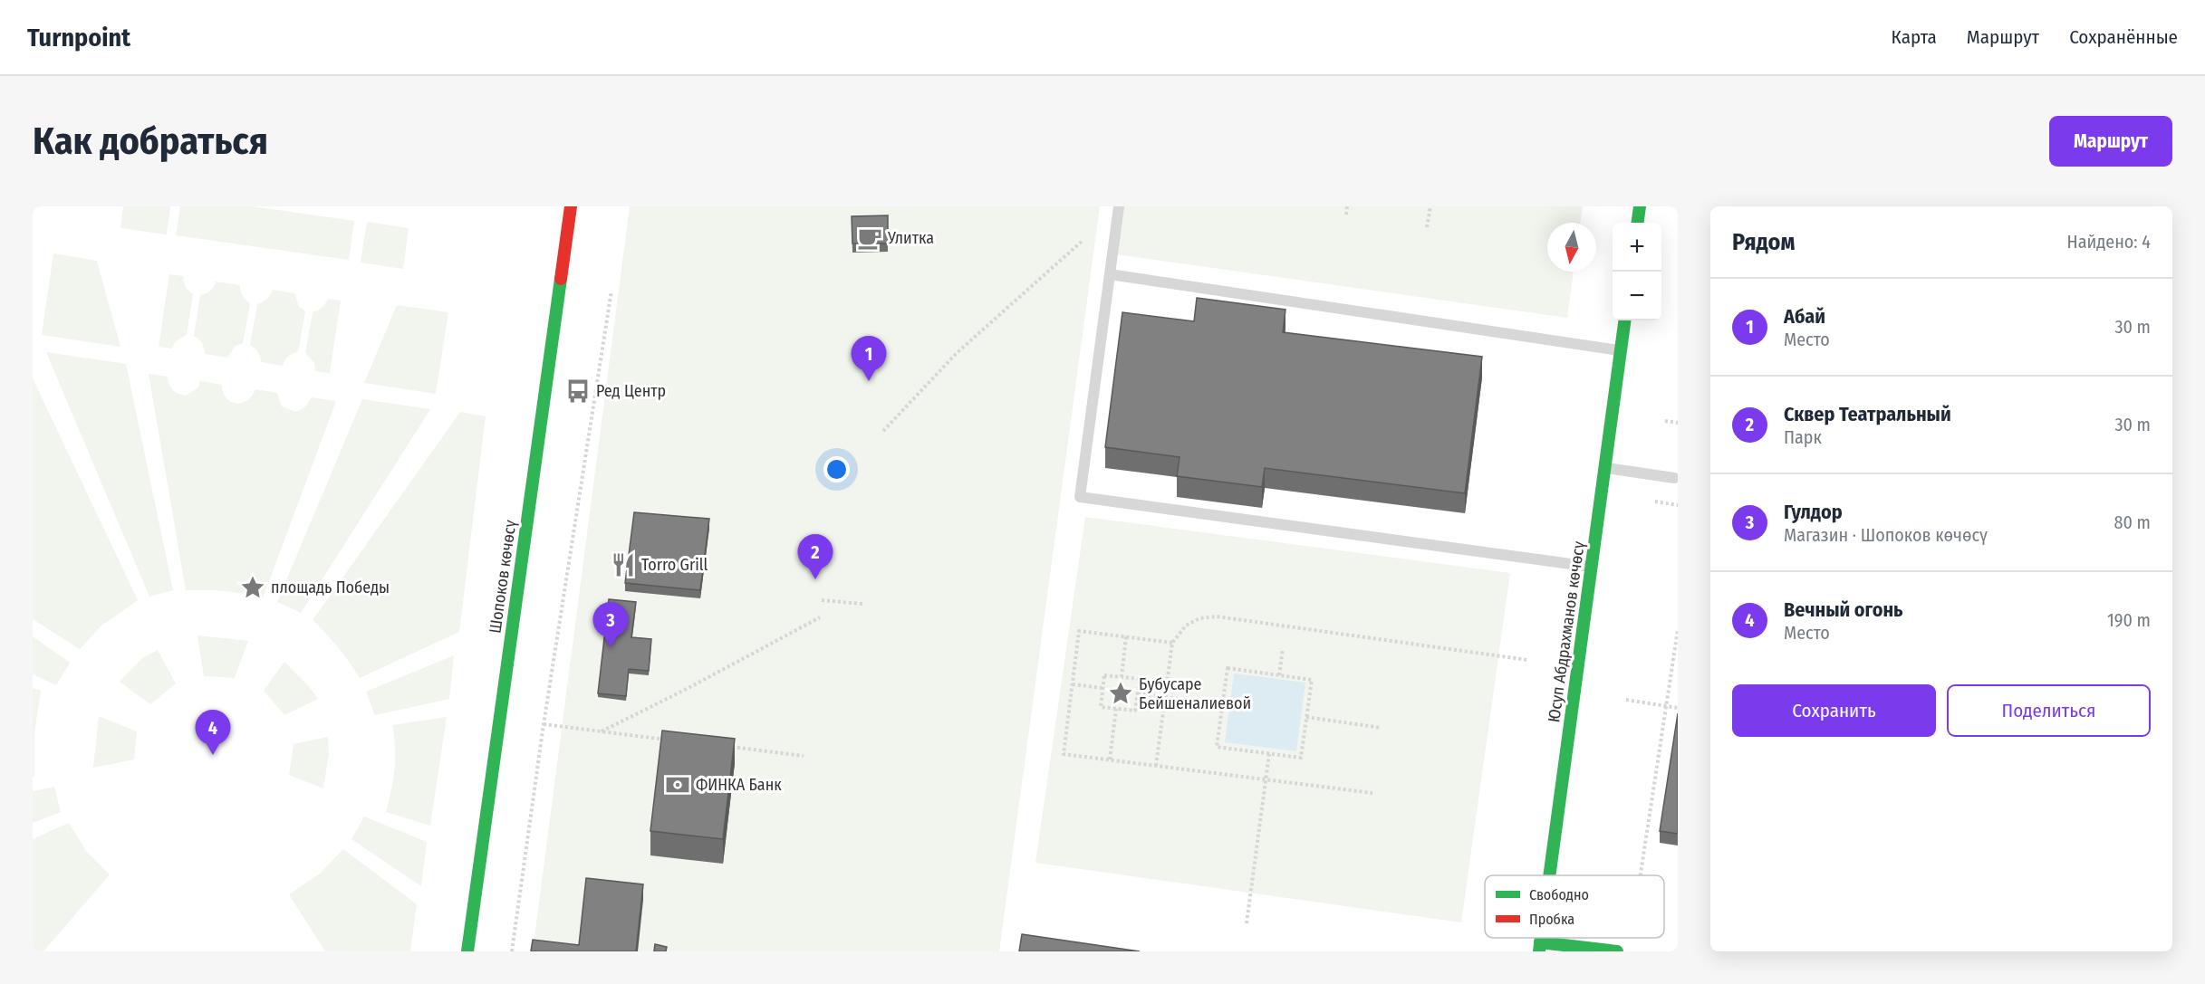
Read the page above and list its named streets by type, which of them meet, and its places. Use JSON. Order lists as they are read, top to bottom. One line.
{"streets":{"street":["Шопоков көчөсү","Юсуп Абдрахманов көчөсү"]},"places":{"cafe":["Улитка"],"bus stop":["Ред Центр"],"restaurant":["Torro Grill"],"place":["площадь Победы","Бубусаре Бейшеналиевой"],"bank":["ФИНКА Банк"]},"legend":["Свободно","Пробка"],"north":"bottom","page":{"header":"Turnpoint","nav":["Карта","Маршрут","Сохранённые"],"buttons":["Маршрут",["Сохранить","Поделиться"]],"title":"Как добраться","heading":["Рядом","Найдено: 4"],"map_buttons":["+","−"],"list":[{"mark":"1","name":"Абай","note":"Место","value":"30 m"},{"mark":"2","name":"Сквер Театральный","note":"Парк","value":"30 m"},{"mark":"3","name":"Гулдор","note":"Магазин · Шопоков көчөсү","value":"80 m"},{"mark":"4","name":"Вечный огонь","note":"Место","value":"190 m"}],"pins":["1","2","3","4"]}}
